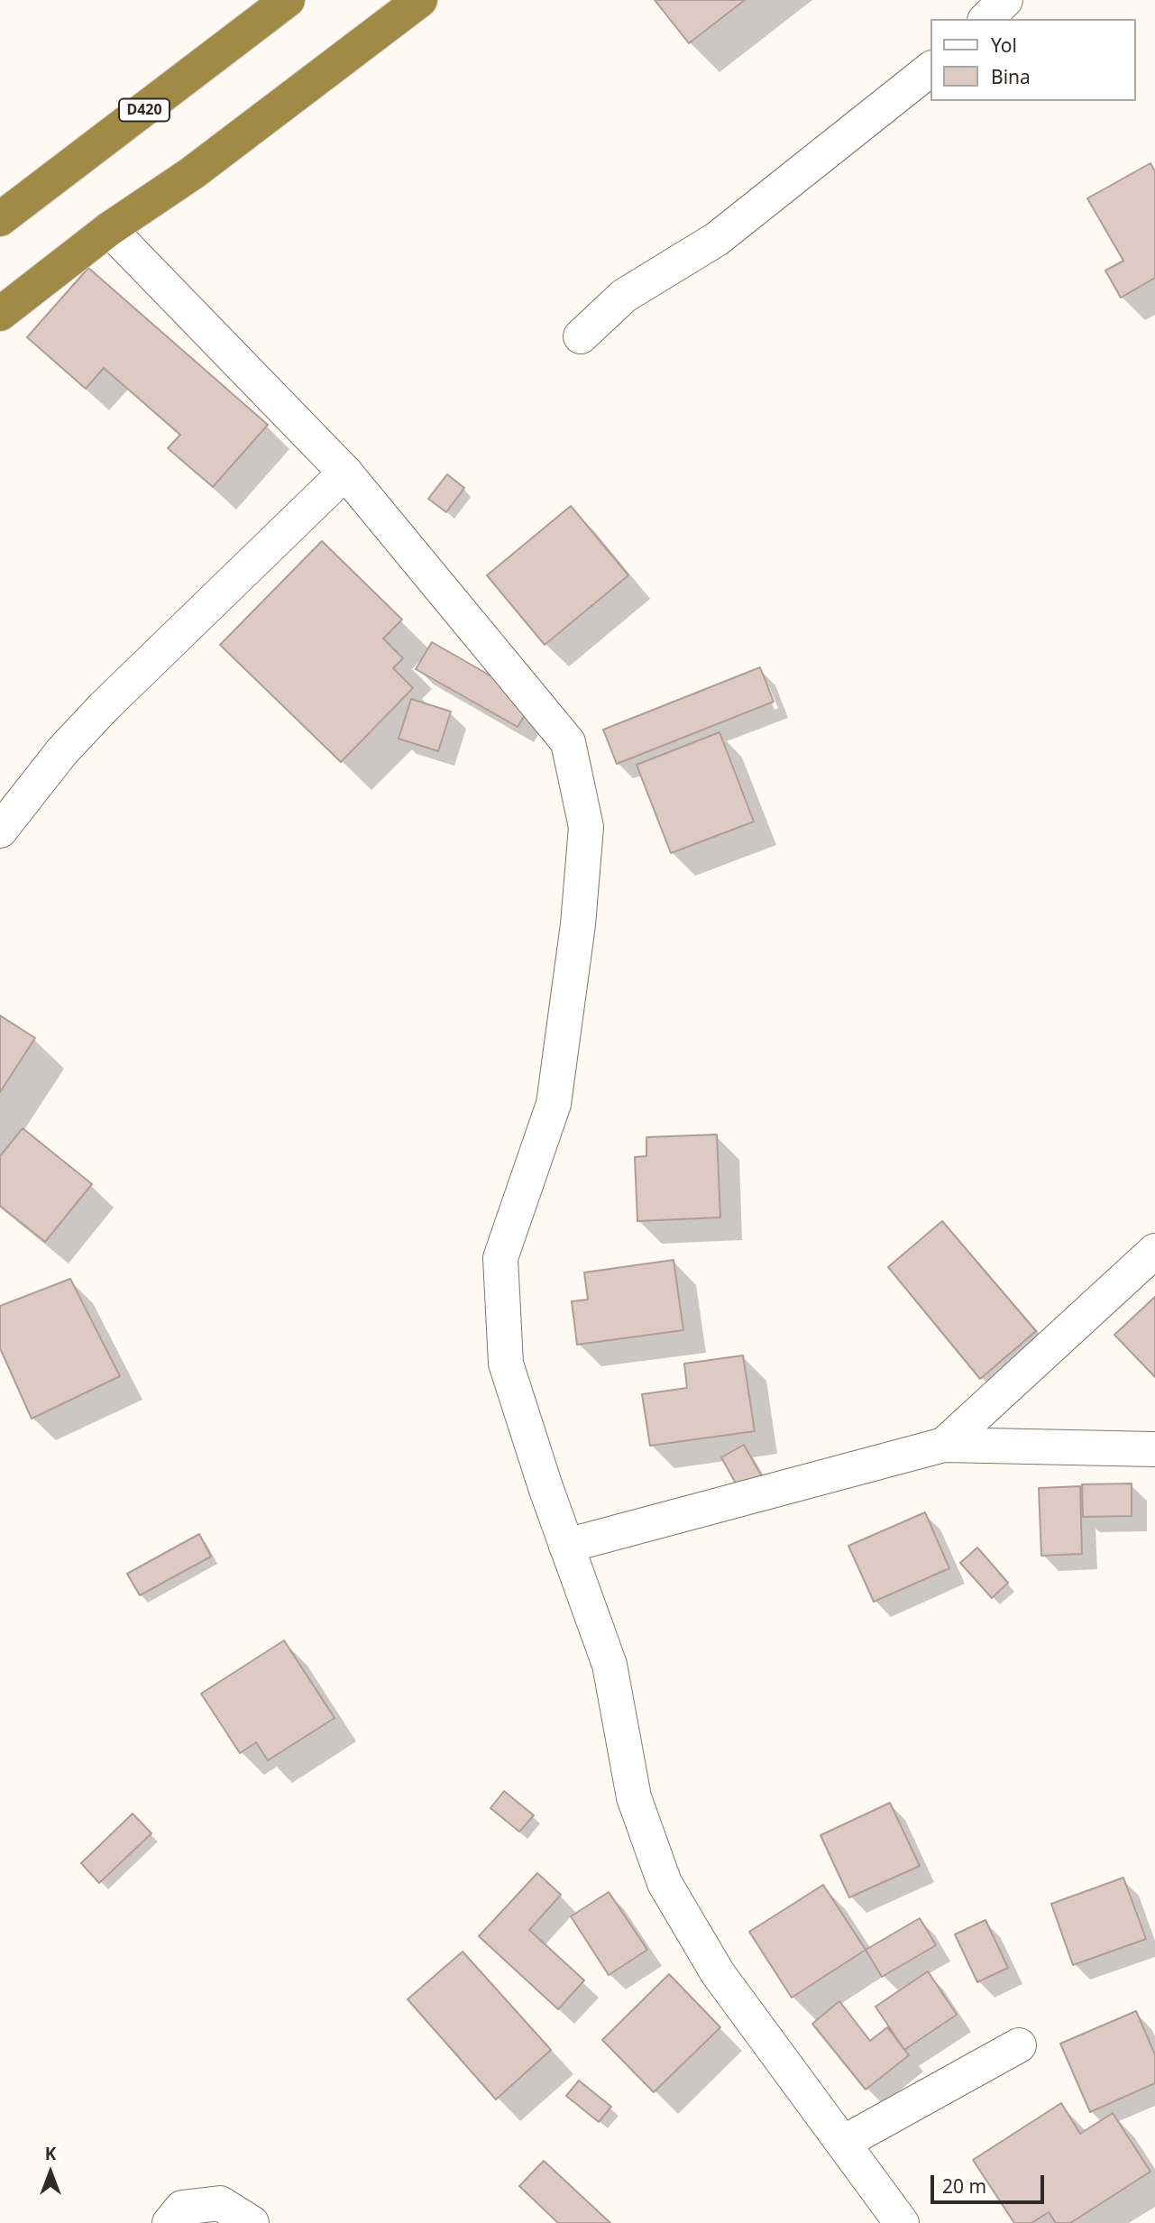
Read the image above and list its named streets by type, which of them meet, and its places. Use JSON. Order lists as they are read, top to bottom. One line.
{"streets":{"highway":["D420"]},"legend":["Yol","Bina"],"scale_bar":"20 m","north":"top"}
